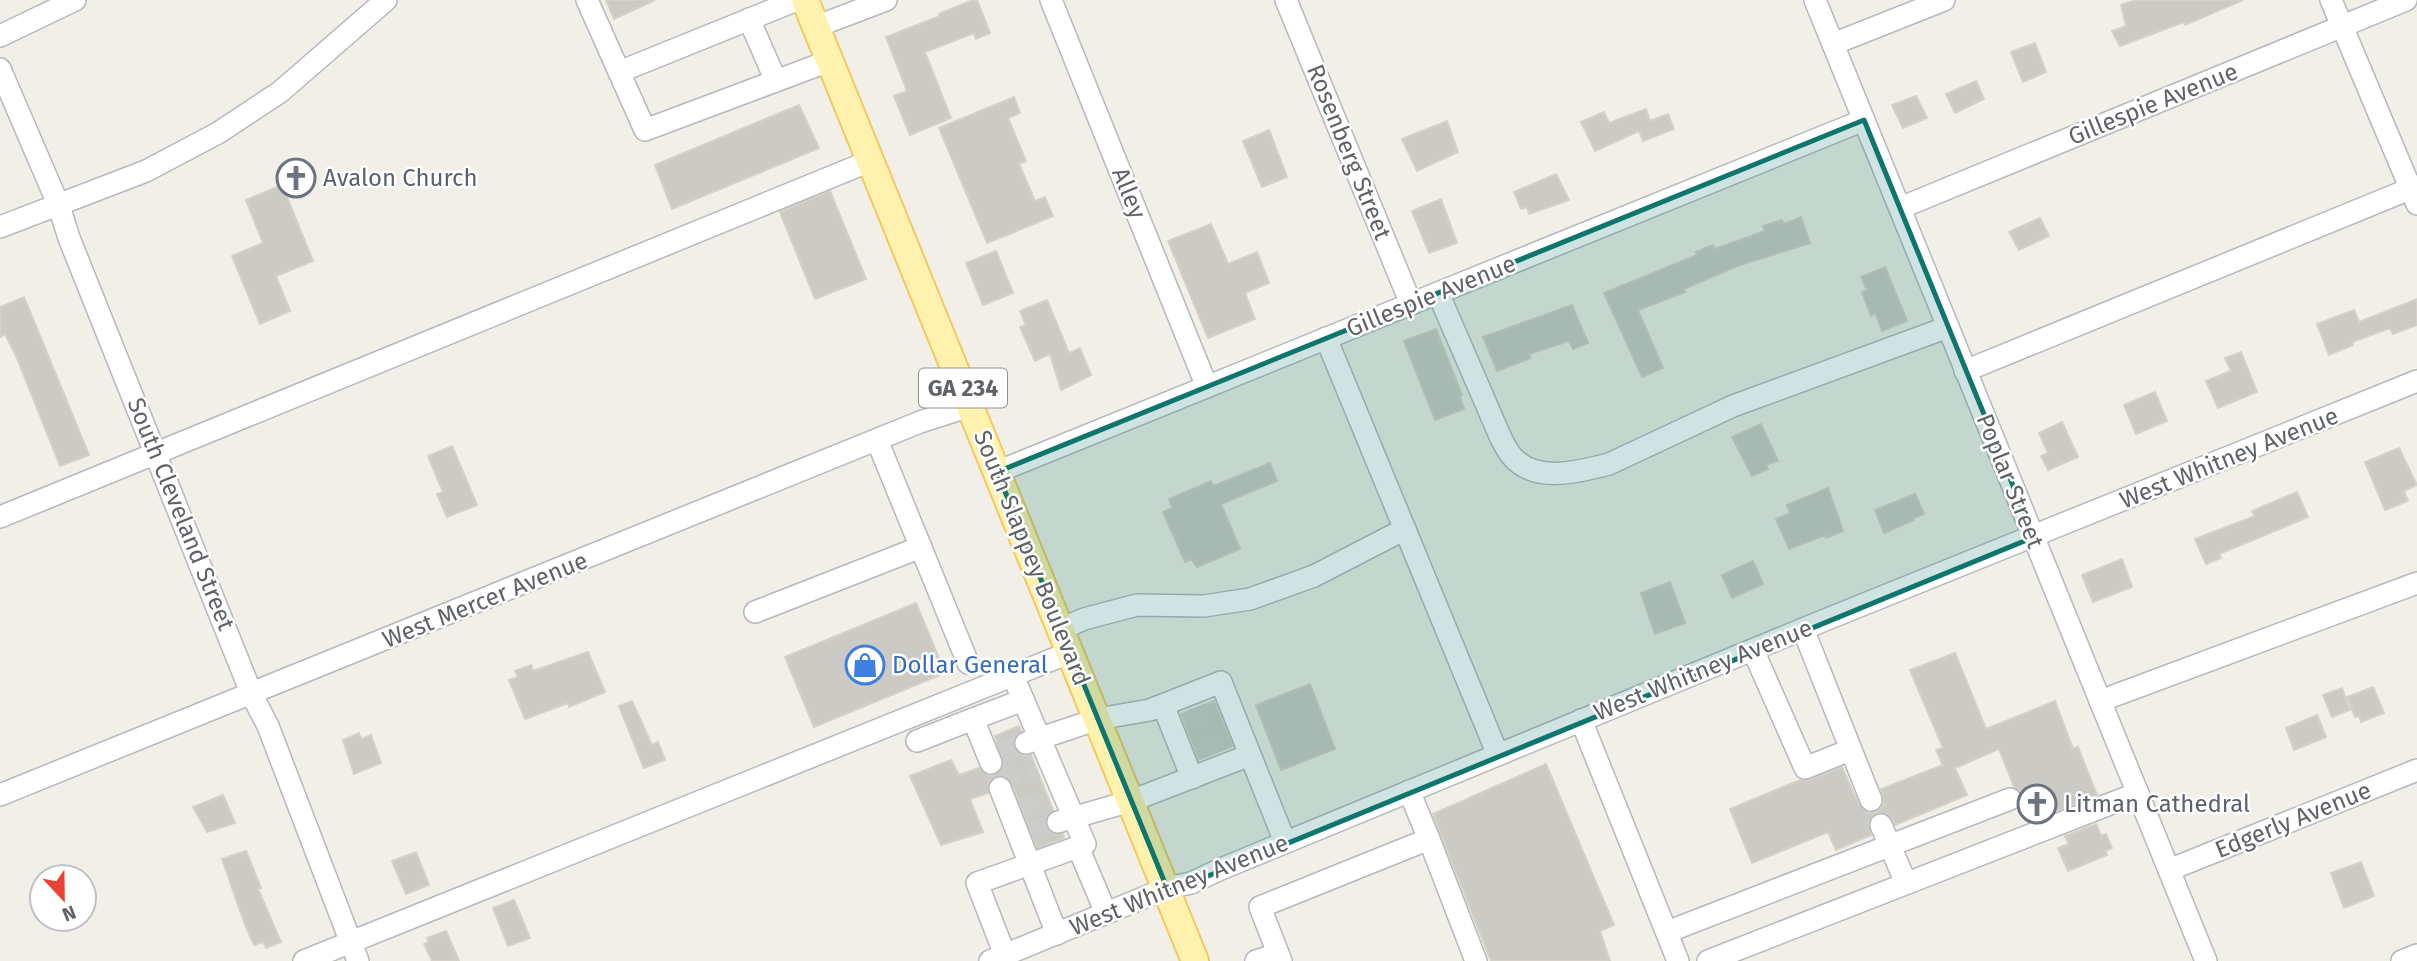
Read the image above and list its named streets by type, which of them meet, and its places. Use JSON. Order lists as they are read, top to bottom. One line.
{"streets":{"main road":["GA 234","South Slappey Boulevard"],"street":["Gillespie Avenue","Rosenberg Street","Alley","West Whitney Avenue","Poplar Street","South Cleveland Street","West Mercer Avenue","Edgerly Avenue"]},"crossings":[["Gillespie Avenue","Rosenberg Street"],["Gillespie Avenue","Alley"],["Gillespie Avenue","Poplar Street"],["Gillespie Avenue","South Slappey Boulevard"],["West Whitney Avenue","Poplar Street"],["West Whitney Avenue","South Slappey Boulevard"],["Poplar Street","Edgerly Avenue"],["South Cleveland Street","West Mercer Avenue"],["South Slappey Boulevard","West Mercer Avenue"]],"places":{"church":["Avalon Church","Litman Cathedral"],"shop":["Dollar General"]},"north":"bottom"}
